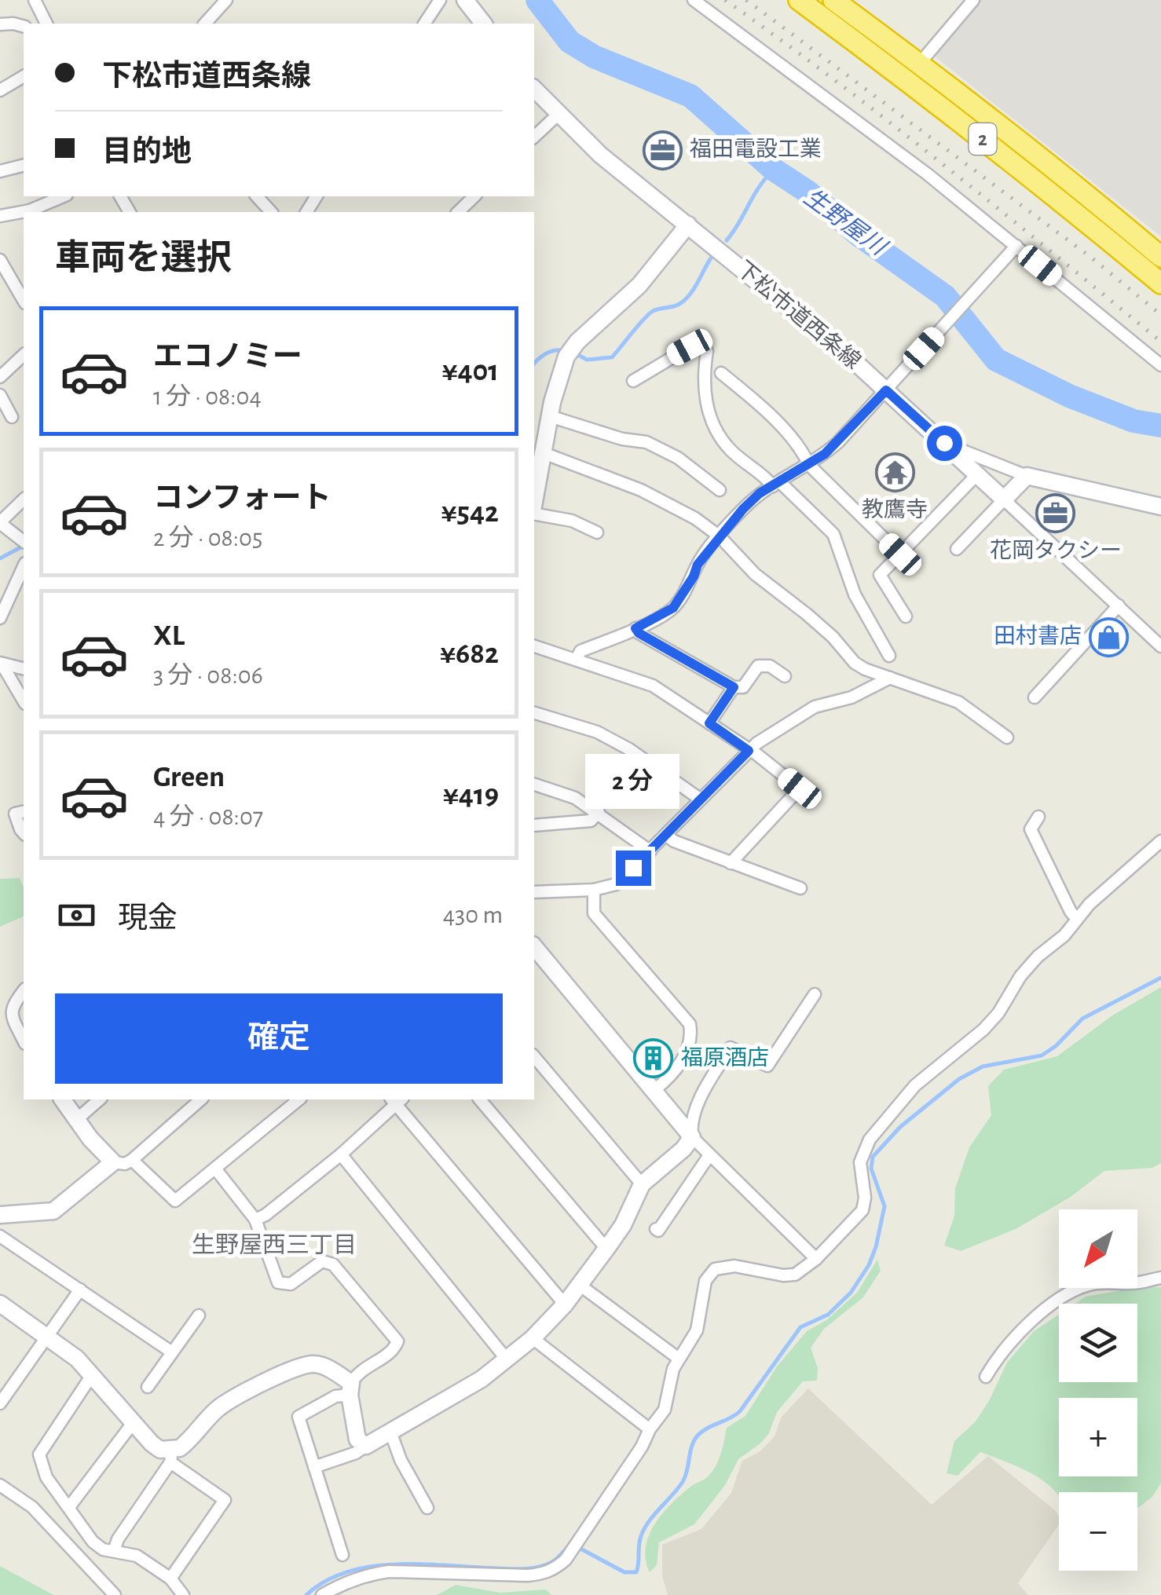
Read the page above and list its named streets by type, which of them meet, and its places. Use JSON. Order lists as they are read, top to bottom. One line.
{"streets":{"highway":["2"],"street":["下松市道西条線"]},"districts":["生野屋西三丁目"],"water":["生野屋川"],"places":{"office":["福田電設工業","花岡タクシー"],"temple":["教鷹寺"],"shop":["田村書店"],"building":["福原酒店"]},"north":"bottom left","page":{"banner":["下松市道西条線","目的地"],"heading":"車両を選択","list":[{"name":"エコノミー","note":"1 分 · 08:04","value":"¥401"},{"name":"コンフォート","note":"2 分 · 08:05","value":"¥542"},{"name":"XL","note":"3 分 · 08:06","value":"¥682"},{"name":"Green","note":"4 分 · 08:07","value":"¥419"}],"bubble":"2 分","pay":["現金","430 m"],"buttons":"確定","map_buttons":["+","−"]}}
